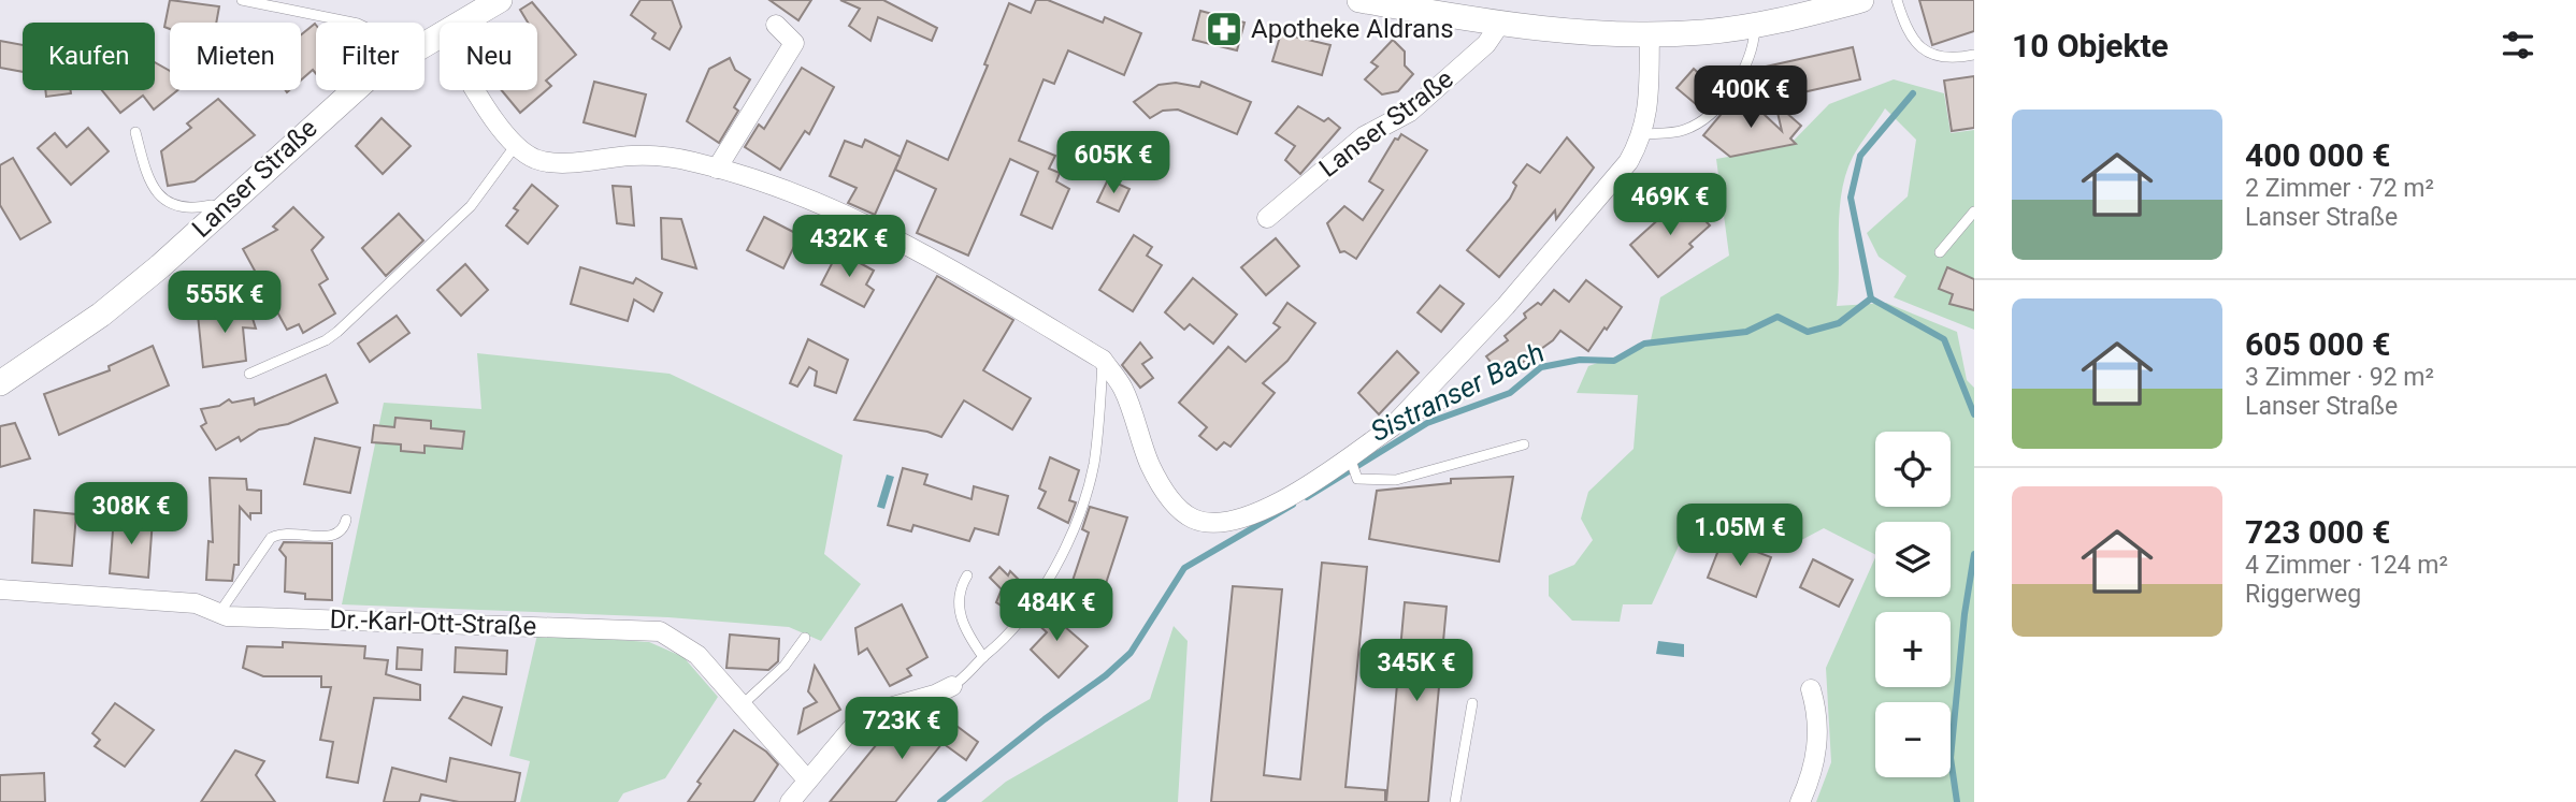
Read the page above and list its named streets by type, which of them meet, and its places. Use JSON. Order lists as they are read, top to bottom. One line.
{"streets":{"main road":["Lanser Straße"],"street":["Dr.-Karl-Ott-Straße"]},"water":["Sistranser Bach"],"places":{"pharmacy":["Apotheke Aldrans"]},"page":{"heading":"10 Objekte","chip":["Kaufen","Mieten","Filter","Neu"],"price":["400K €","605K €","469K €","432K €","555K €","308K €","1.05M €","484K €","345K €","723K €"],"list":[{"name":"400 000 €","note":"2 Zimmer · 72 m² · Lanser Straße"},{"name":"605 000 €","note":"3 Zimmer · 92 m² · Lanser Straße"},{"name":"723 000 €","note":"4 Zimmer · 124 m² · Riggerweg"}],"map_buttons":["+","−"]}}
